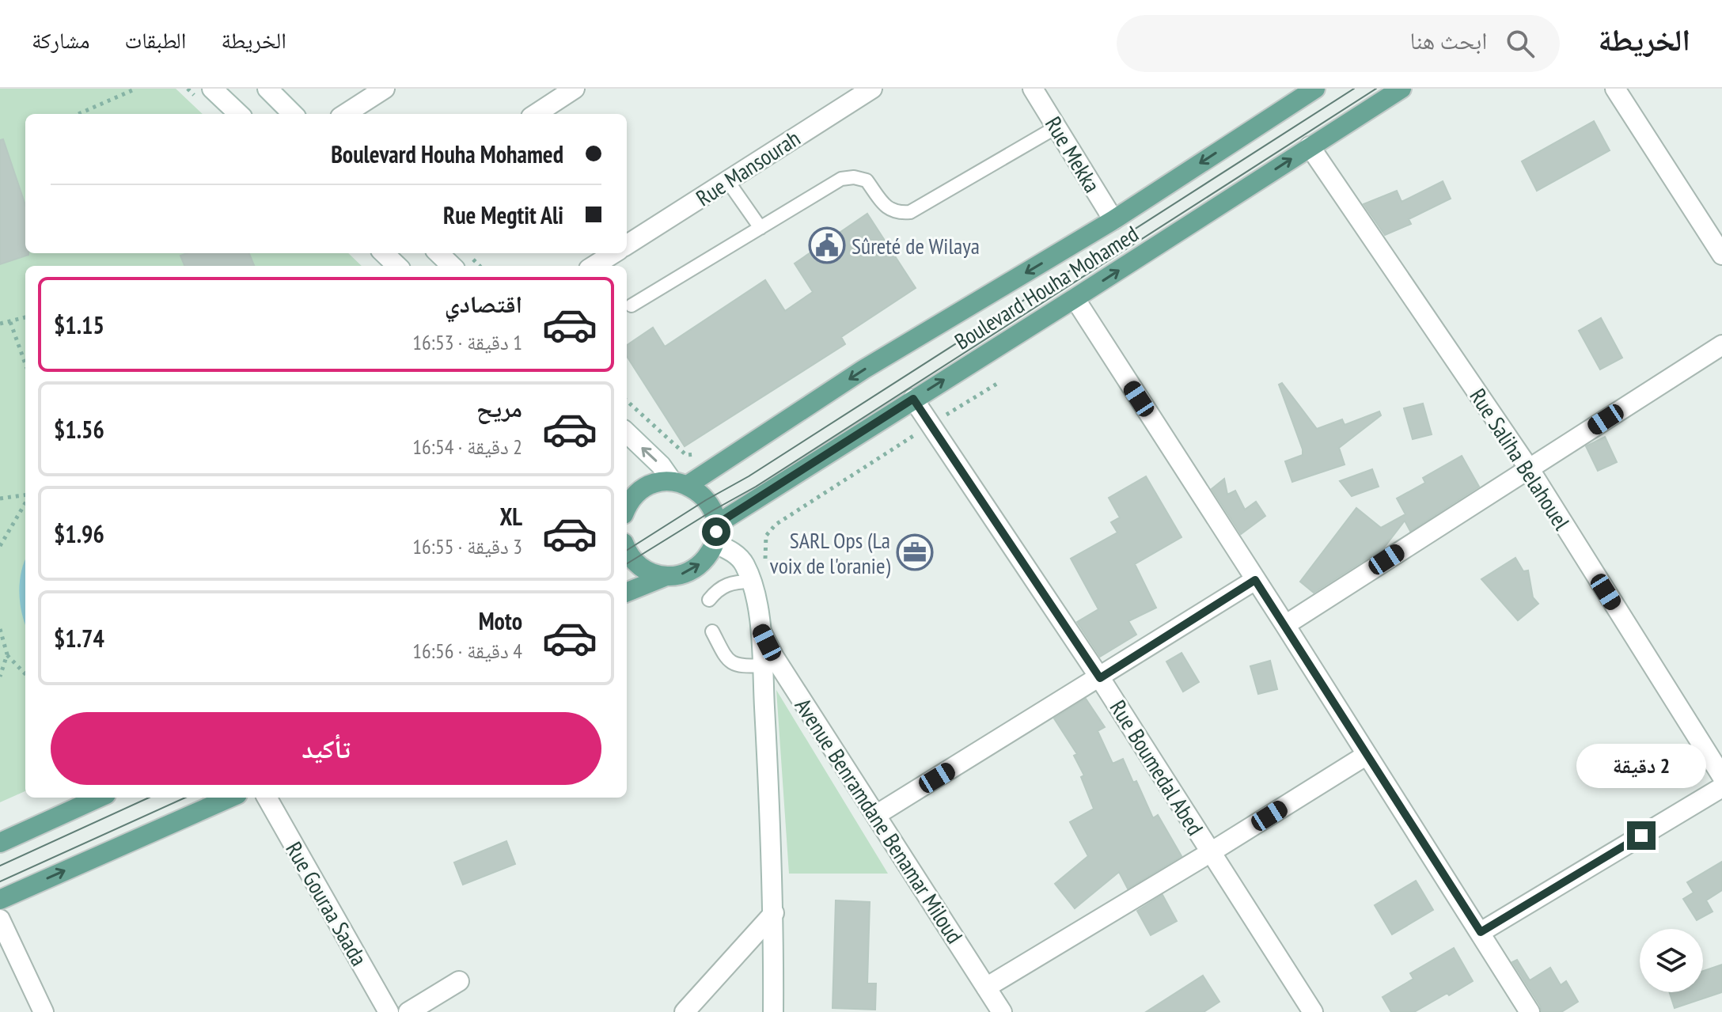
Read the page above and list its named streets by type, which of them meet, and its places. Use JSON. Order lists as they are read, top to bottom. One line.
{"streets":{"main road":["Boulevard Houha Mohamed"],"street":["Rue Mekka","Rue Mansourah","Rue Saliha Belahouel","Rue Boumedal Abed","Avenue Benramdane Benamar Miloud","Rue Gouraa Saada"]},"crossings":[["Rue Mekka","Boulevard Houha Mohamed"],["Boulevard Houha Mohamed","Rue Saliha Belahouel"],["Boulevard Houha Mohamed","Rue Boumedal Abed"]],"places":{"public building":["Sûreté de Wilaya"],"office":["SARL Ops (La voix de l'oranie)"]},"page":{"header":"الخريطة","search":"ابحث هنا","nav":["الخريطة","الطبقات","مشاركة"],"banner":["Boulevard Houha Mohamed","Rue Megtit Ali"],"list":[{"name":"اقتصادي","note":"1 دقيقة · 16:53","value":"$1.15"},{"name":"مريح","note":"2 دقيقة · 16:54","value":"$1.56"},{"name":"XL","note":"3 دقيقة · 16:55","value":"$1.96"},{"name":"Moto","note":"4 دقيقة · 16:56","value":"$1.74"}],"buttons":"تأكيد","bubble":"2 دقيقة"}}
